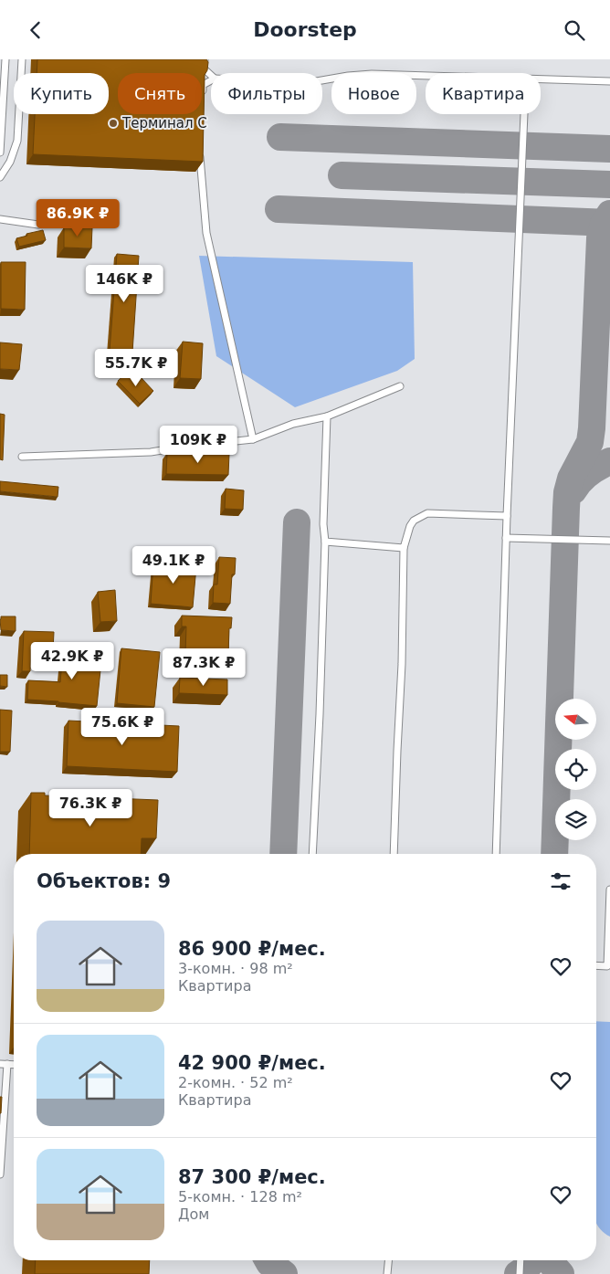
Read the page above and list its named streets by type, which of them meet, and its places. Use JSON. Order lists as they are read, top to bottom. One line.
{"places":["Терминал C"],"north":"left","page":{"header":"Doorstep","chip":["Купить","Снять","Фильтры","Новое","Квартира"],"price":["86.9K ₽","146K ₽","55.7K ₽","109K ₽","49.1K ₽","42.9K ₽","87.3K ₽","75.6K ₽","76.3K ₽"],"heading":"Объектов: 9","list":[{"name":"86 900 ₽/мес.","note":"3-комн. · 98 m² · Квартира"},{"name":"42 900 ₽/мес.","note":"2-комн. · 52 m² · Квартира"},{"name":"87 300 ₽/мес.","note":"5-комн. · 128 m² · Дом"}]}}
